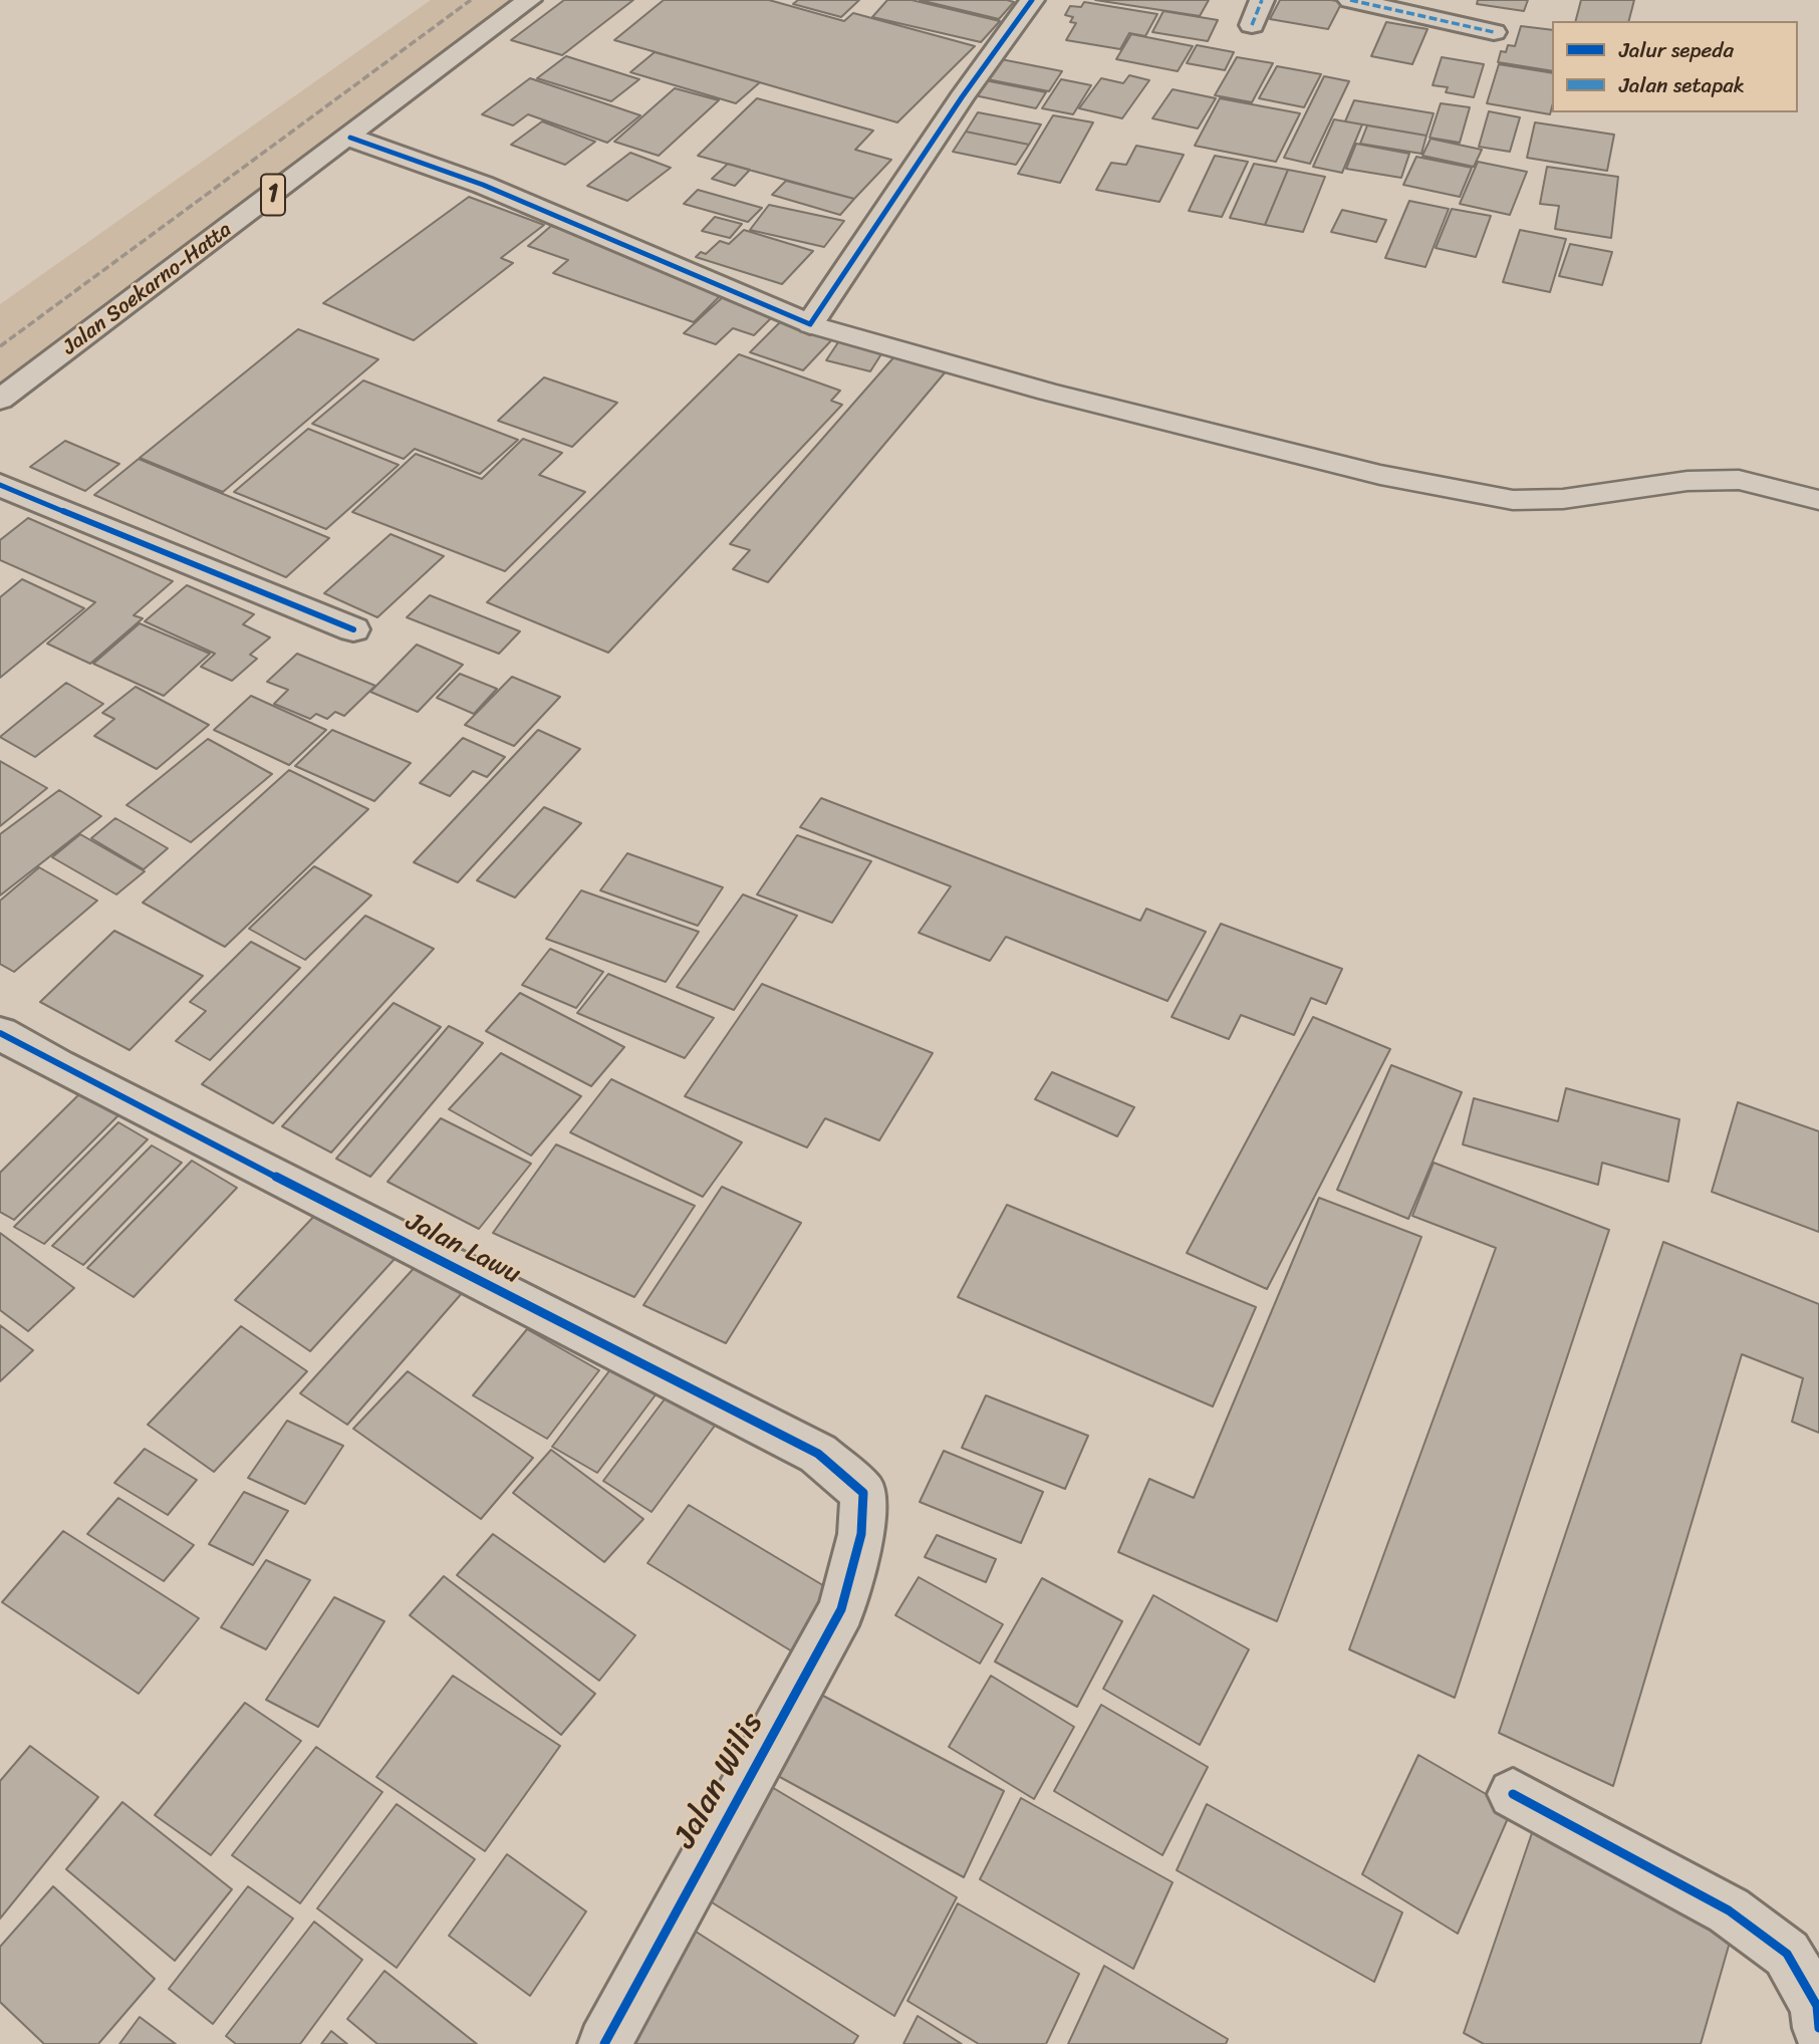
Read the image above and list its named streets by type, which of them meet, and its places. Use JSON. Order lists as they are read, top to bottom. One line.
{"streets":{"main road":["1","Jalan Soekarno-Hatta","Jalan Lawu","Jalan Wilis"]},"crossings":[["Jalan Lawu","Jalan Wilis"]],"legend":["Jalur sepeda","Jalan setapak"]}
